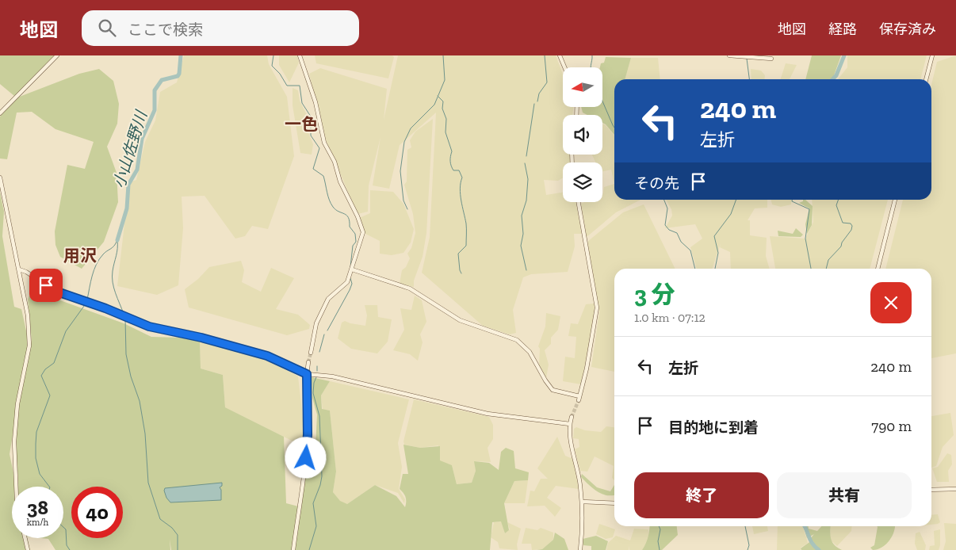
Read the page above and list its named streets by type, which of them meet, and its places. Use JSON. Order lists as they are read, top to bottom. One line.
{"districts":["一色","用沢"],"water":["小山佐野川"],"north":"left","page":{"header":"地図","search":"ここで検索","nav":["地図","経路","保存済み"],"turn":["240 m","左折"],"then":"その先","heading":["3 分","1.0 km · 07:12"],"list":[{"name":"左折","value":"240 m"},{"name":"目的地に到着","value":"790 m"}],"buttons":["終了","共有"],"speed":"38 km/h","limit":"40"}}
